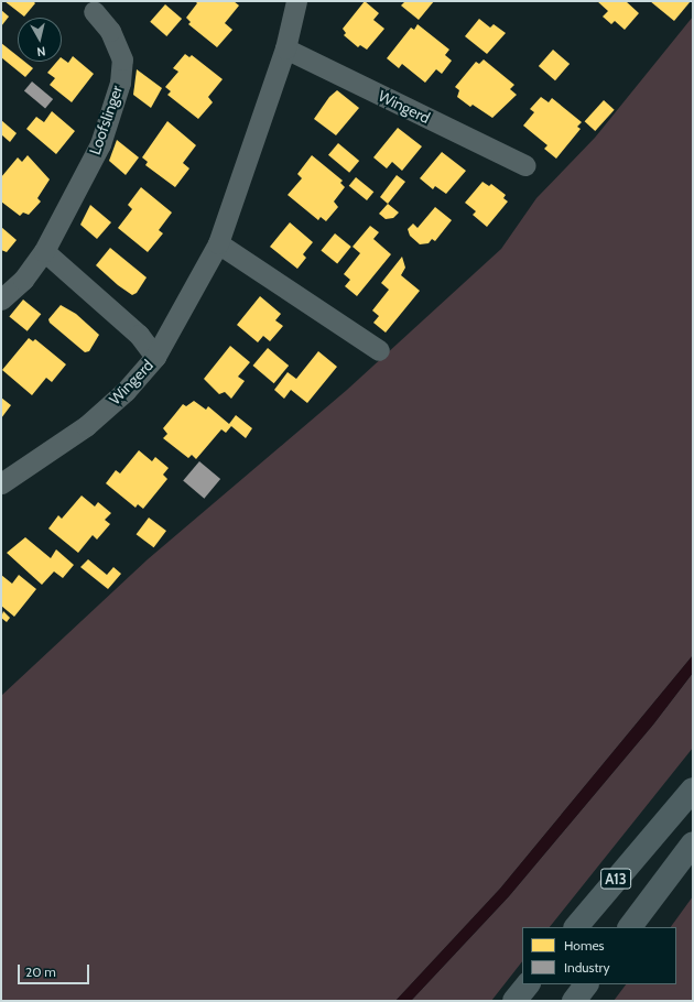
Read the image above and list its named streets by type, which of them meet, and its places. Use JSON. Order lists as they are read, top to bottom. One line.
{"streets":{"highway":["A13"],"street":["Wingerd","Loofslinger"]},"legend":["Homes","Industry"],"scale_bar":"20 m","north":"bottom"}
